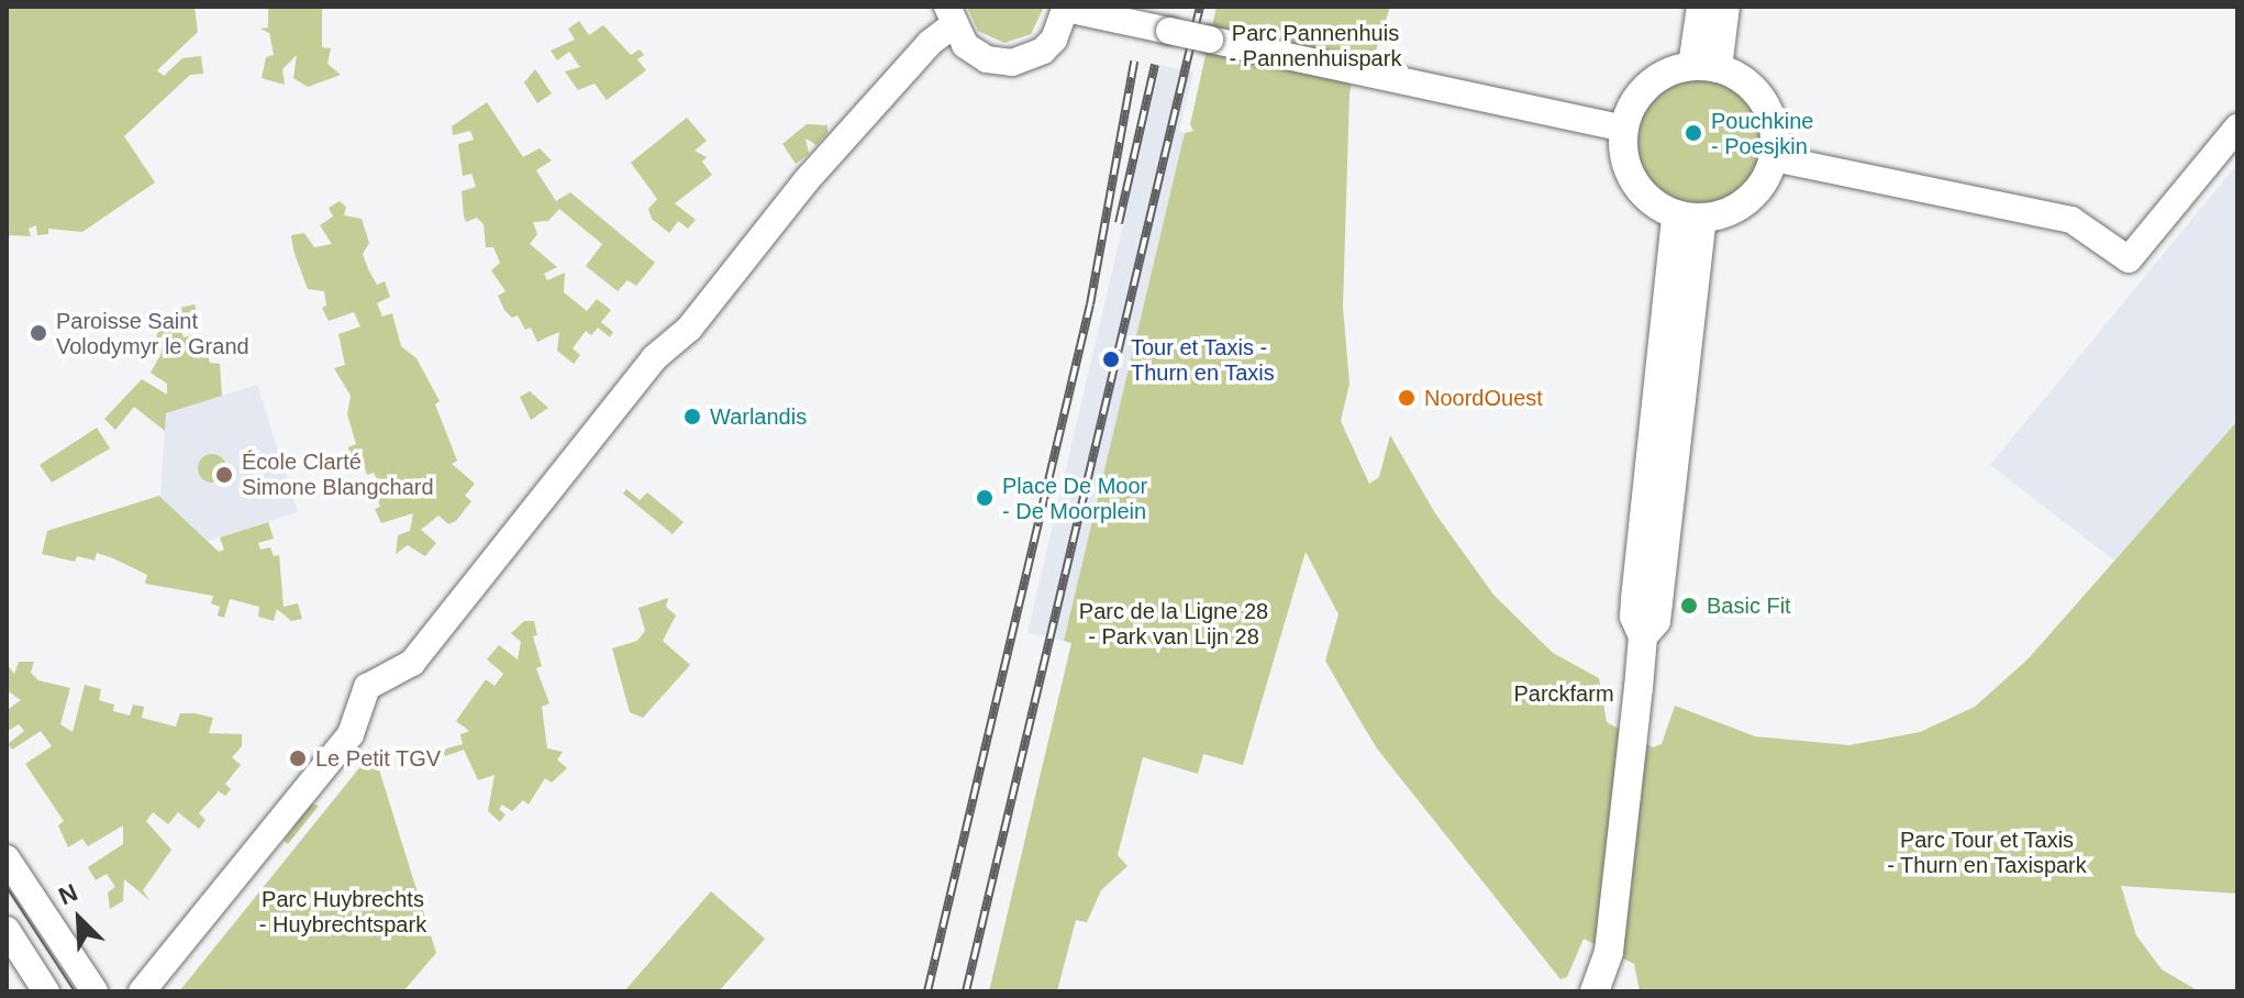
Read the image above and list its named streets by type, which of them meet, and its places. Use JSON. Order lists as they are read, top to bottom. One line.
{"parks":["Parc Pannenhuis - Pannenhuispark","Parc de la Ligne 28 - Park van Lijn 28","Parckfarm","Parc Tour et Taxis - Thurn en Taxispark","Parc Huybrechts - Huybrechtspark"],"places":["Pouchkine - Poesjkin","Paroisse Saint Volodymyr le Grand","Tour et Taxis - Thurn en Taxis","NoordOuest","Warlandis","École Clarté Simone Blangchard","Place De Moor - De Moorplein","Basic Fit","Le Petit TGV"],"north":"top left"}
